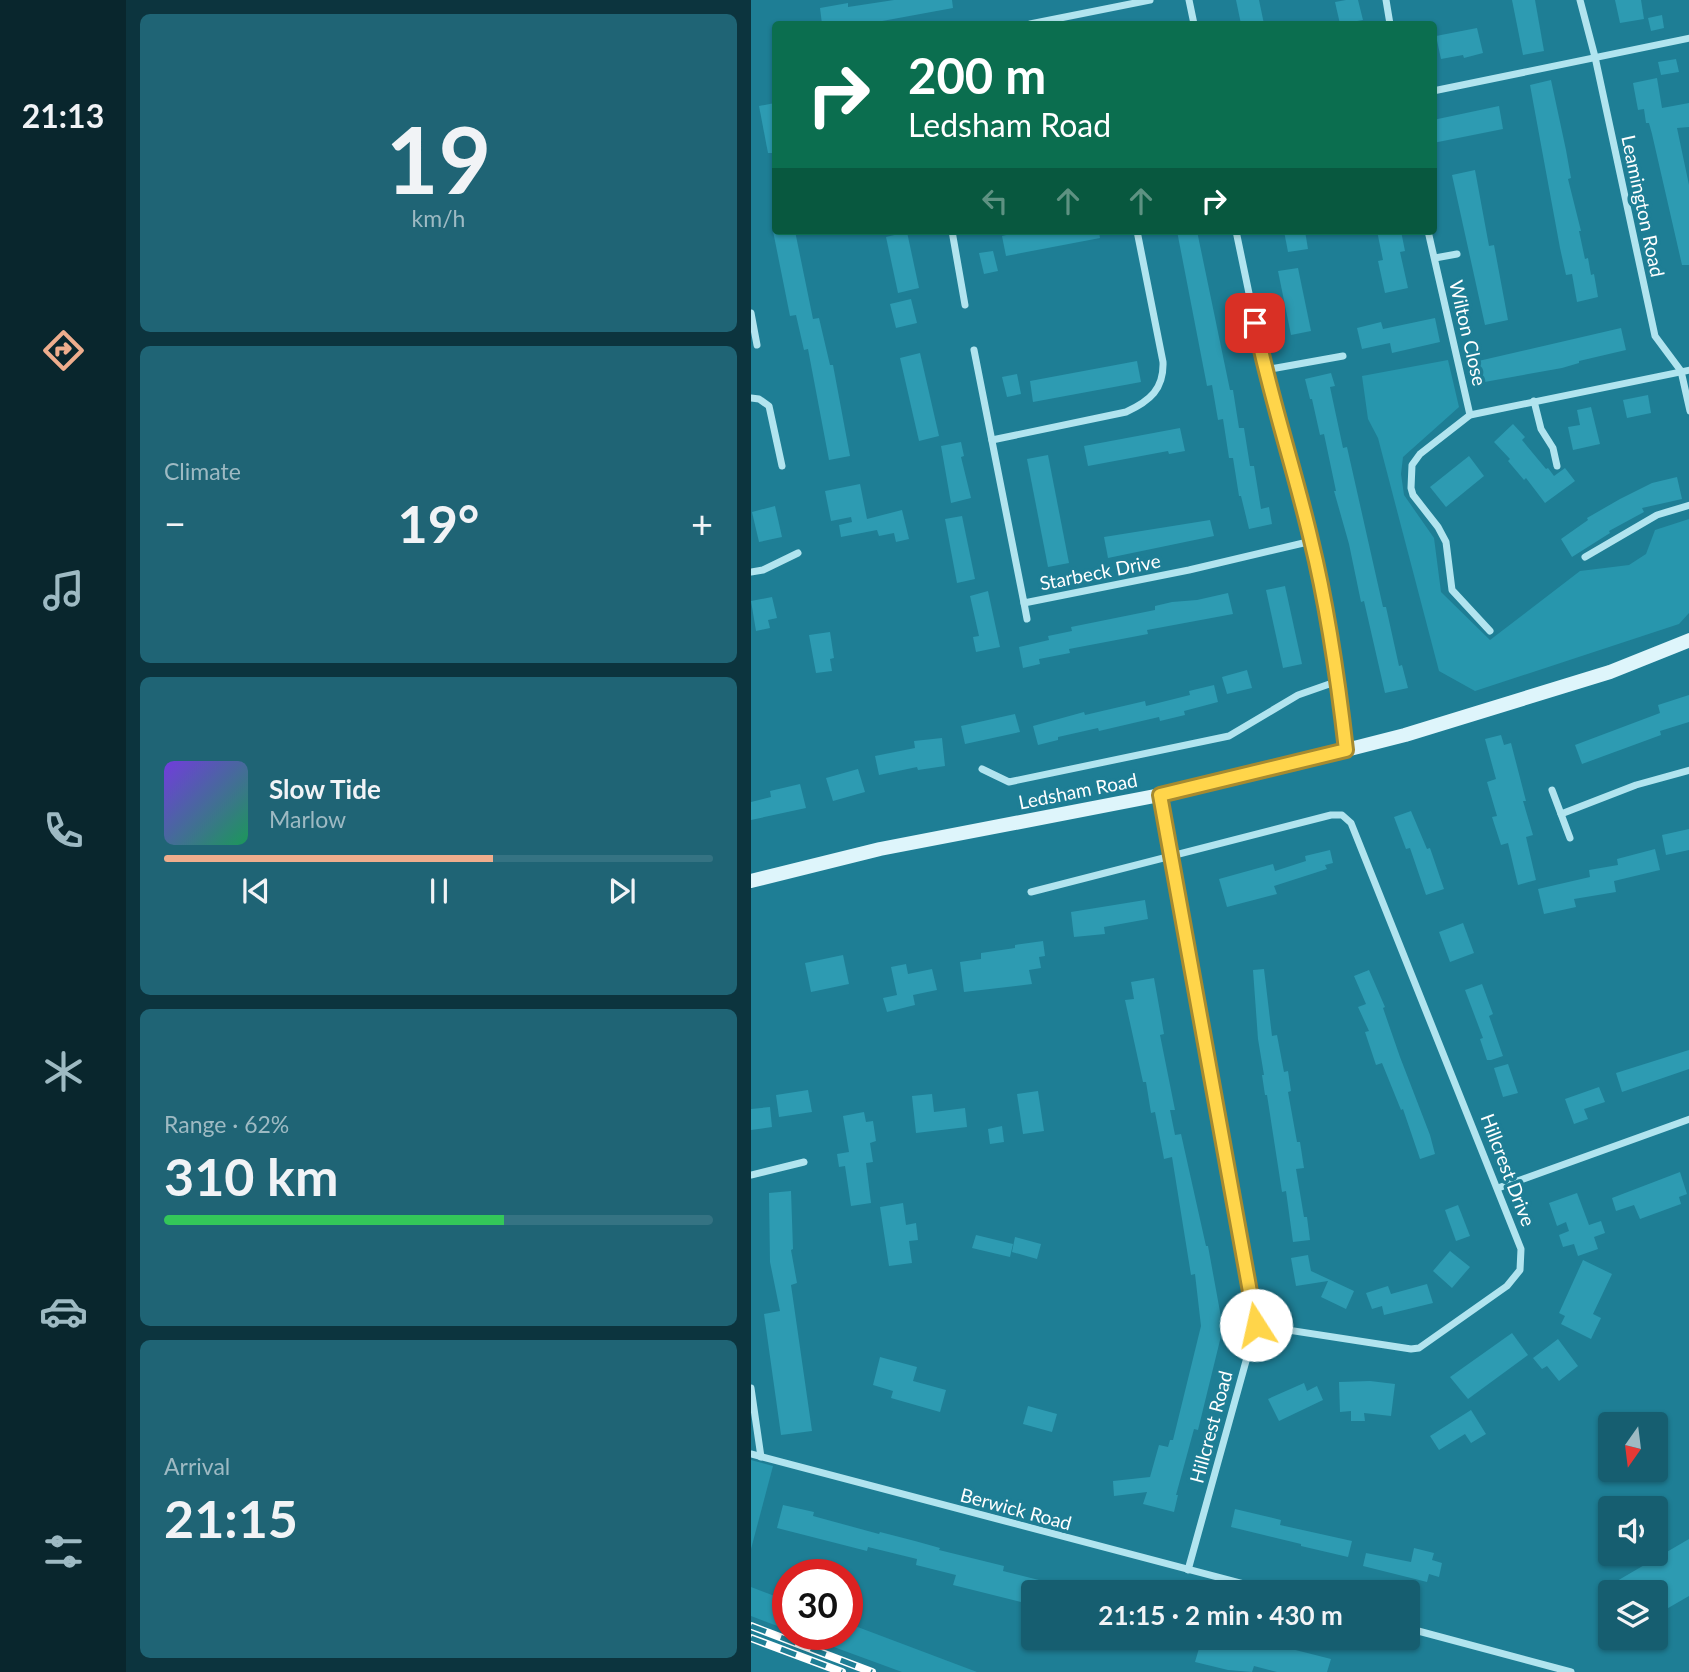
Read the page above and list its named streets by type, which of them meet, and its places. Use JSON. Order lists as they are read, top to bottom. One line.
{"streets":{"main road":["Ledsham Road"],"street":["Leamington Road","Wilton Close","Starbeck Drive","Hillcrest Drive","Hillcrest Road","Berwick Road"]},"crossings":[["Leamington Road","Wilton Close"],["Ledsham Road","Hillcrest Road"],["Hillcrest Drive","Hillcrest Road"],["Hillcrest Road","Berwick Road"]],"north":"bottom","page":{"tabs":"21:13","tile":[["19","km/h"],"Climate",["Range · 62%","310 km"],["Arrival","21:15"]],"turn":["200 m","Ledsham Road"],"heat":["−","19°","+"],"song":["Slow Tide","Marlow"],"limit":"30","trip":"21:15 · 2 min · 430 m"}}
